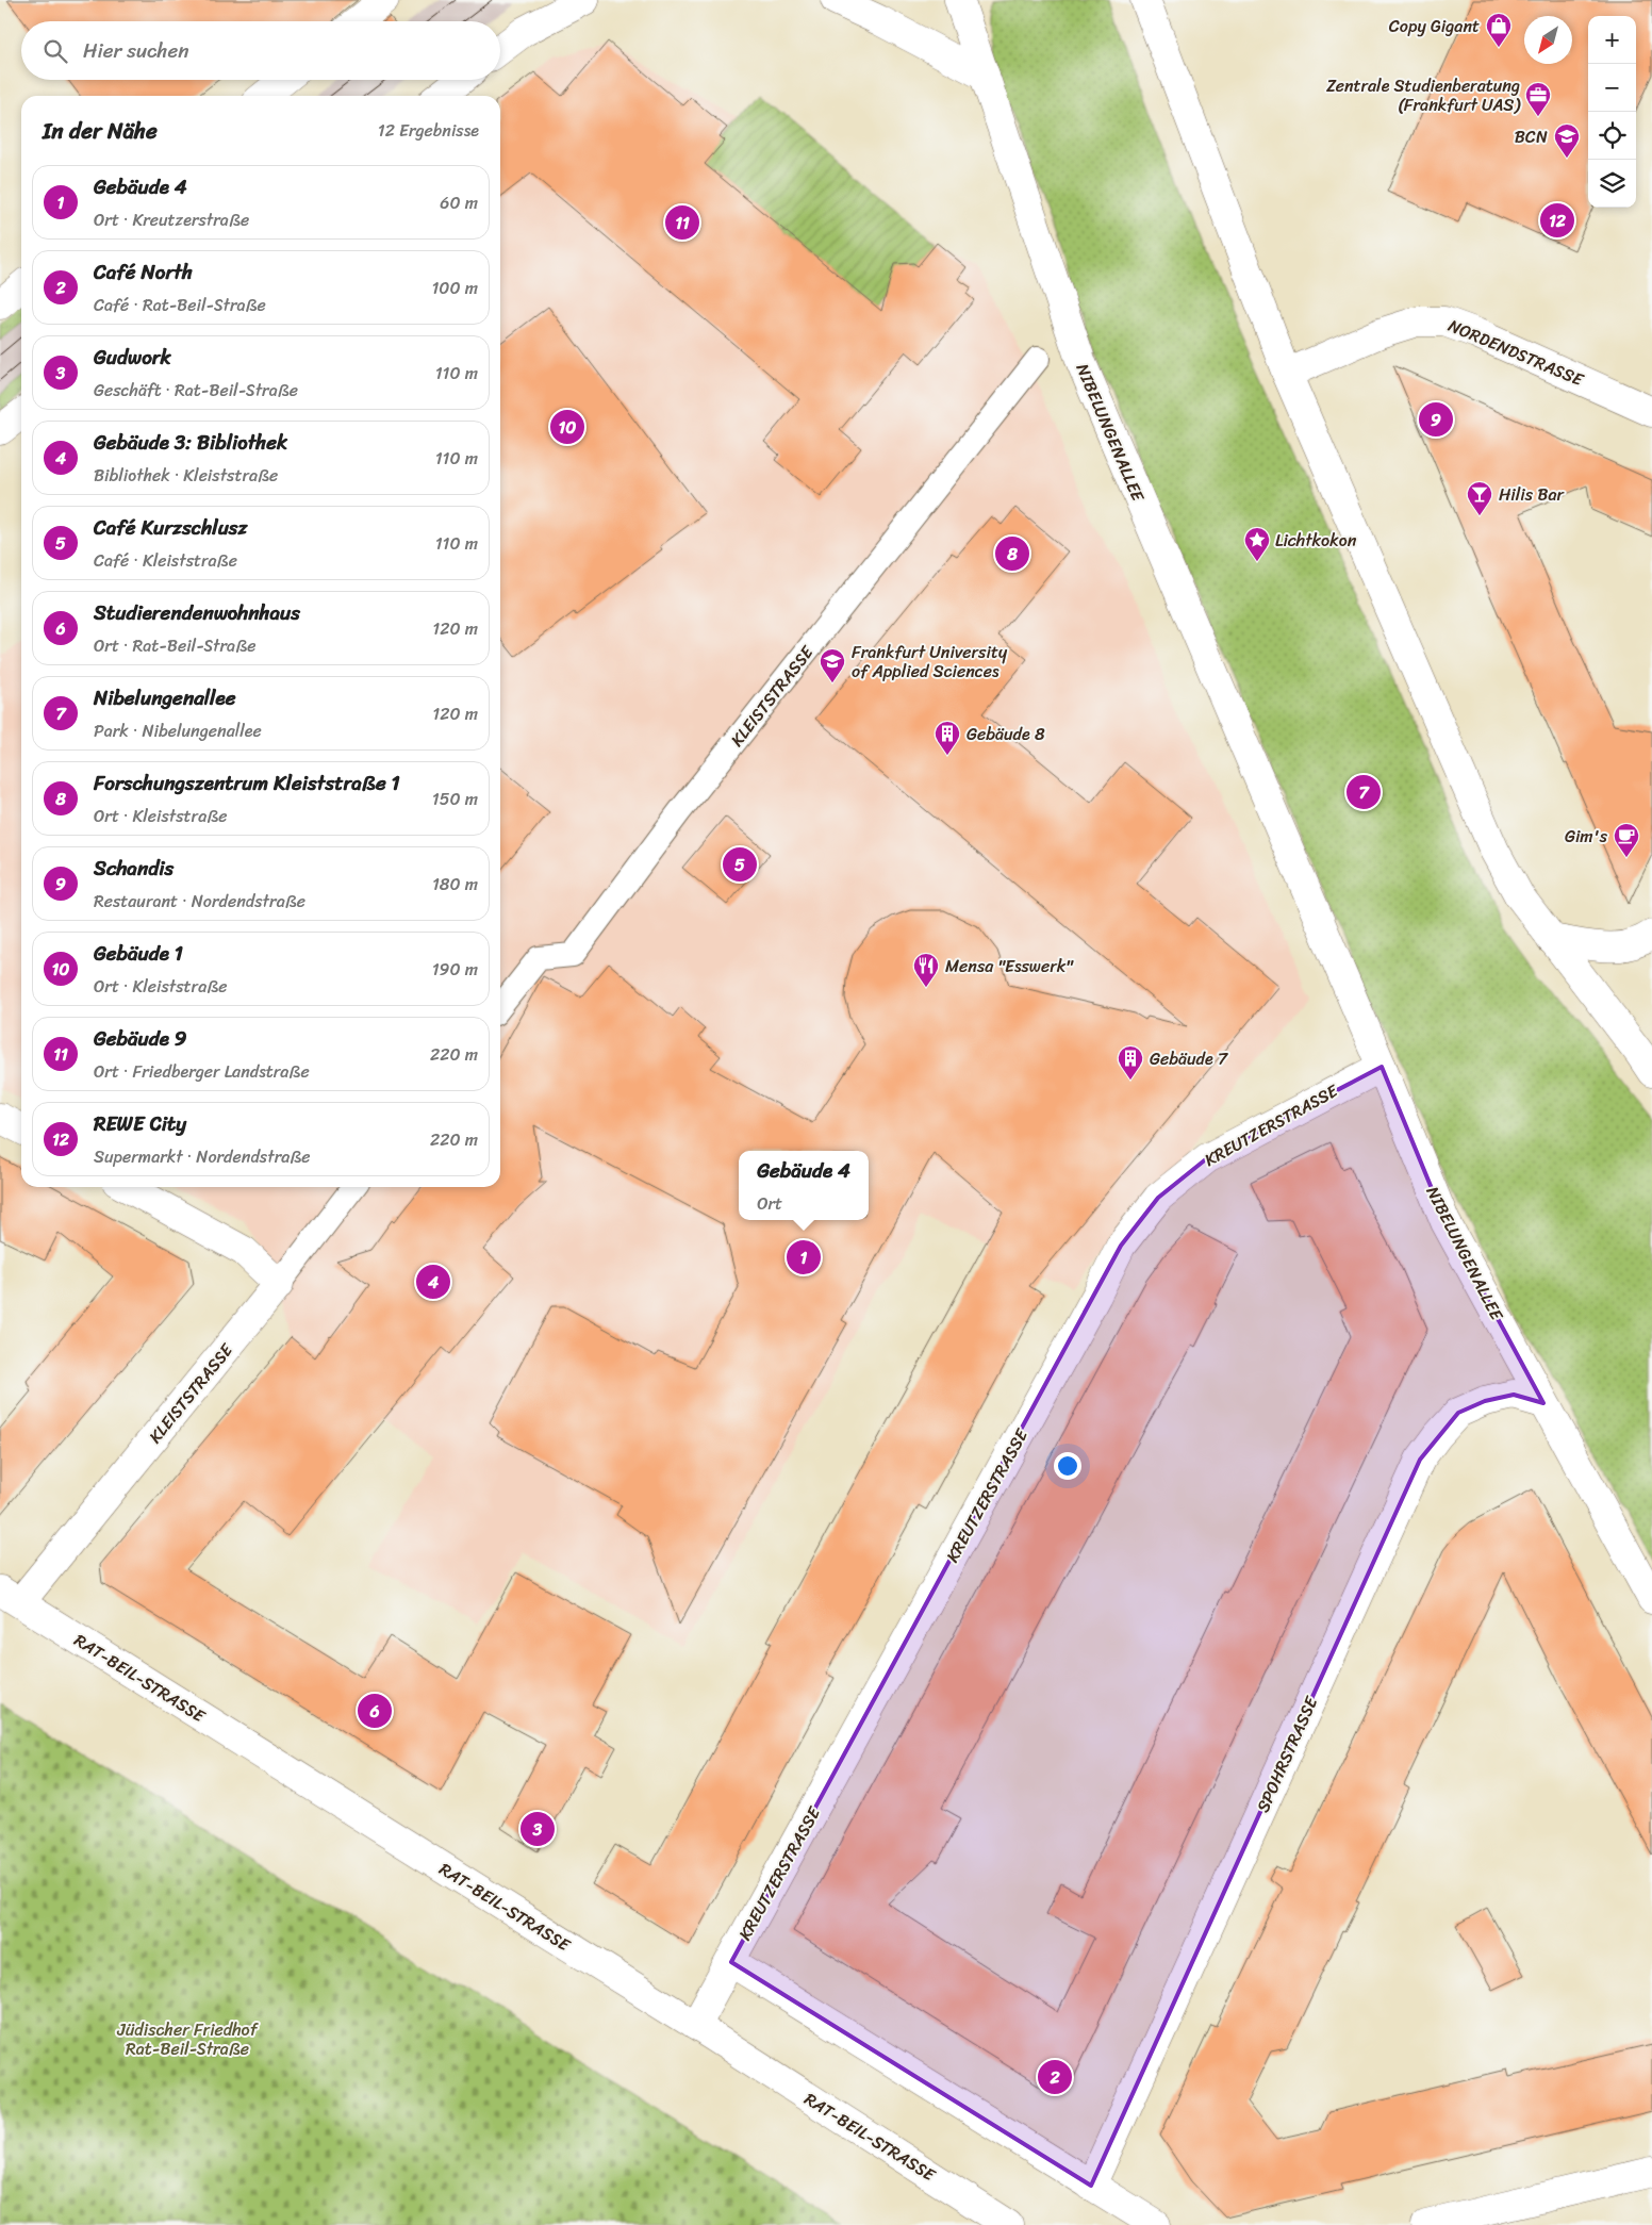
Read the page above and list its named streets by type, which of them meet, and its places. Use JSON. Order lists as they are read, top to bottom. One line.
{"streets":{"main road":["NORDENDSTRASSE","NIBELUNGENALLEE","KLEISTSTRASSE","KREUTZERSTRASSE","RAT-BEIL-STRASSE","SPOHRSTRASSE"]},"crossings":[["NIBELUNGENALLEE","KREUTZERSTRASSE"],["NIBELUNGENALLEE","SPOHRSTRASSE"],["KLEISTSTRASSE","RAT-BEIL-STRASSE"],["KREUTZERSTRASSE","RAT-BEIL-STRASSE"]],"parks":["Jüdischer Friedhof Rat-Beil-Straße"],"places":{"shop":["Copy Gigant"],"office":["Zentrale Studienberatung (Frankfurt UAS)"],"school or university":["BCN","Frankfurt University of Applied Sciences"],"bar":["Hilis Bar"],"place":["Lichtkokon"],"building":["Gebäude 8","Gebäude 7"],"cafe":["Gim's"],"restaurant":["Mensa \"Esswerk\""]},"north":"bottom left","page":{"map_buttons":["+","−"],"search":"Hier suchen","heading":["In der Nähe","12 Ergebnisse"],"list":[{"mark":"1","name":"Gebäude 4","note":"Ort · Kreutzerstraße","value":"60 m"},{"mark":"2","name":"Café North","note":"Café · Rat-Beil-Straße","value":"100 m"},{"mark":"3","name":"Gudwork","note":"Geschäft · Rat-Beil-Straße","value":"110 m"},{"mark":"4","name":"Gebäude 3: Bibliothek","note":"Bibliothek · Kleiststraße","value":"110 m"},{"mark":"5","name":"Café Kurzschlusz","note":"Café · Kleiststraße","value":"110 m"},{"mark":"6","name":"Studierendenwohnhaus","note":"Ort · Rat-Beil-Straße","value":"120 m"},{"mark":"7","name":"Nibelungenallee","note":"Park · Nibelungenallee","value":"120 m"},{"mark":"8","name":"Forschungszentrum Kleiststraße 1","note":"Ort · Kleiststraße","value":"150 m"},{"mark":"9","name":"Schandis","note":"Restaurant · Nordendstraße","value":"180 m"},{"mark":"10","name":"Gebäude 1","note":"Ort · Kleiststraße","value":"190 m"},{"mark":"11","name":"Gebäude 9","note":"Ort · Friedberger Landstraße","value":"220 m"},{"mark":"12","name":"REWE City","note":"Supermarkt · Nordendstraße","value":"220 m"}],"pins":["12","11","9","10","8","7","5","1","4","6","3","2"],"popup":["Gebäude 4","Ort"]}}
